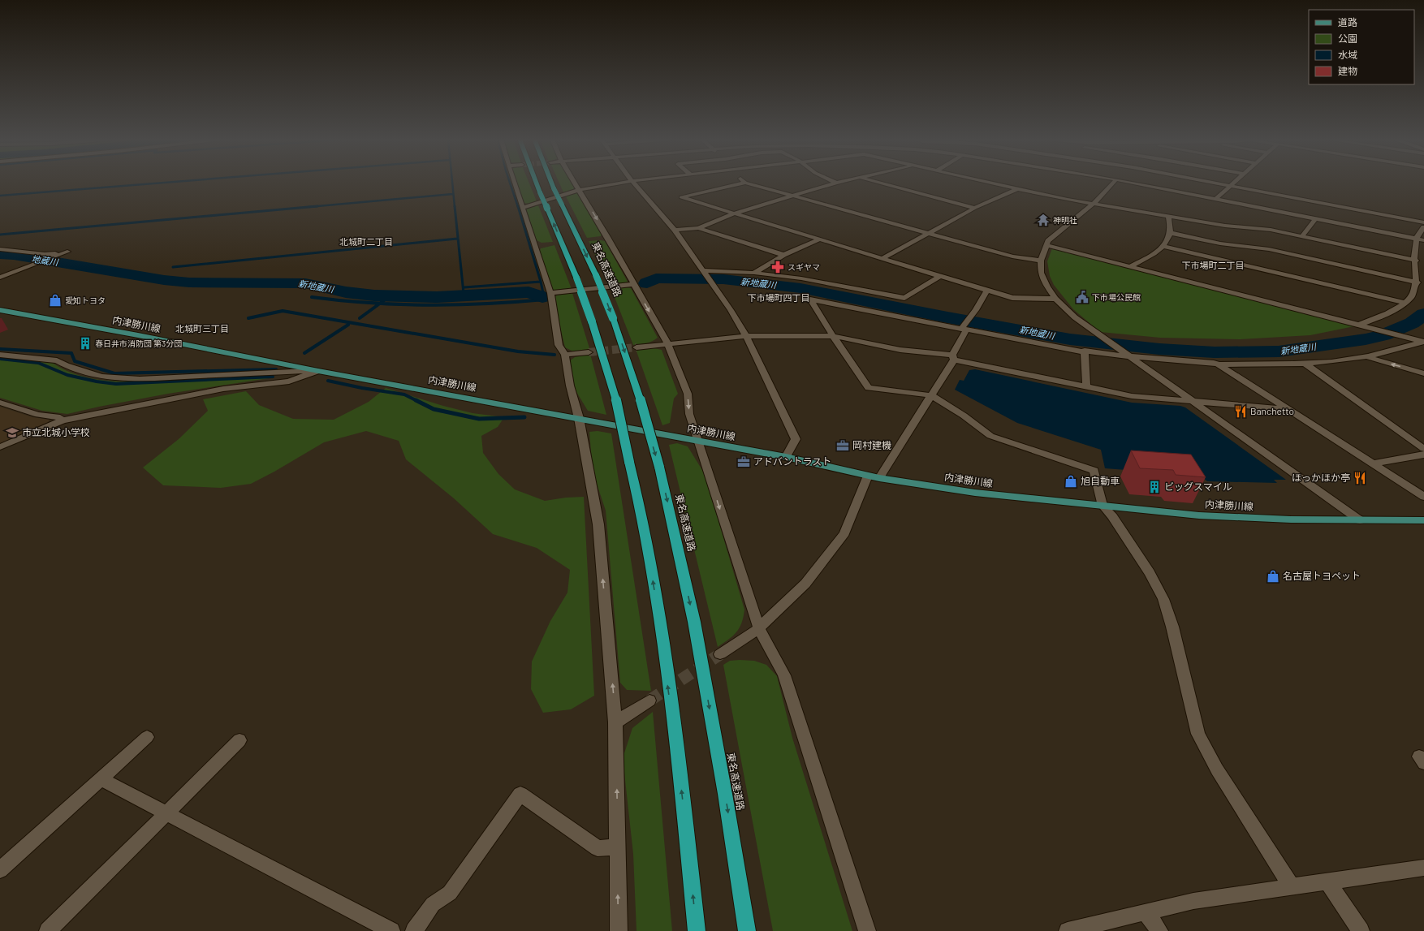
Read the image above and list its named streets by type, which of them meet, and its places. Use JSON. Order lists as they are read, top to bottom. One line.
{"streets":{"highway":["東名高速道路"],"main road":["内津勝川線"]},"districts":["北城町二丁目","下市場町二丁目","下市場町四丁目","北城町三丁目"],"water":["地蔵川","新地蔵川"],"places":{"temple":["神明社"],"pharmacy":["スギヤマ"],"public building":["下市場公民館"],"shop":["愛知トヨタ","旭自動車","名古屋トヨペット"],"building":["春日井市消防団 第3分団","ビッグスマイル"],"restaurant":["Banchetto","ほっかほか亭"],"school or university":["市立北城小学校"],"office":["岡村建機","アドバントラスト"]},"legend":["道路","公園","水域","建物"]}
